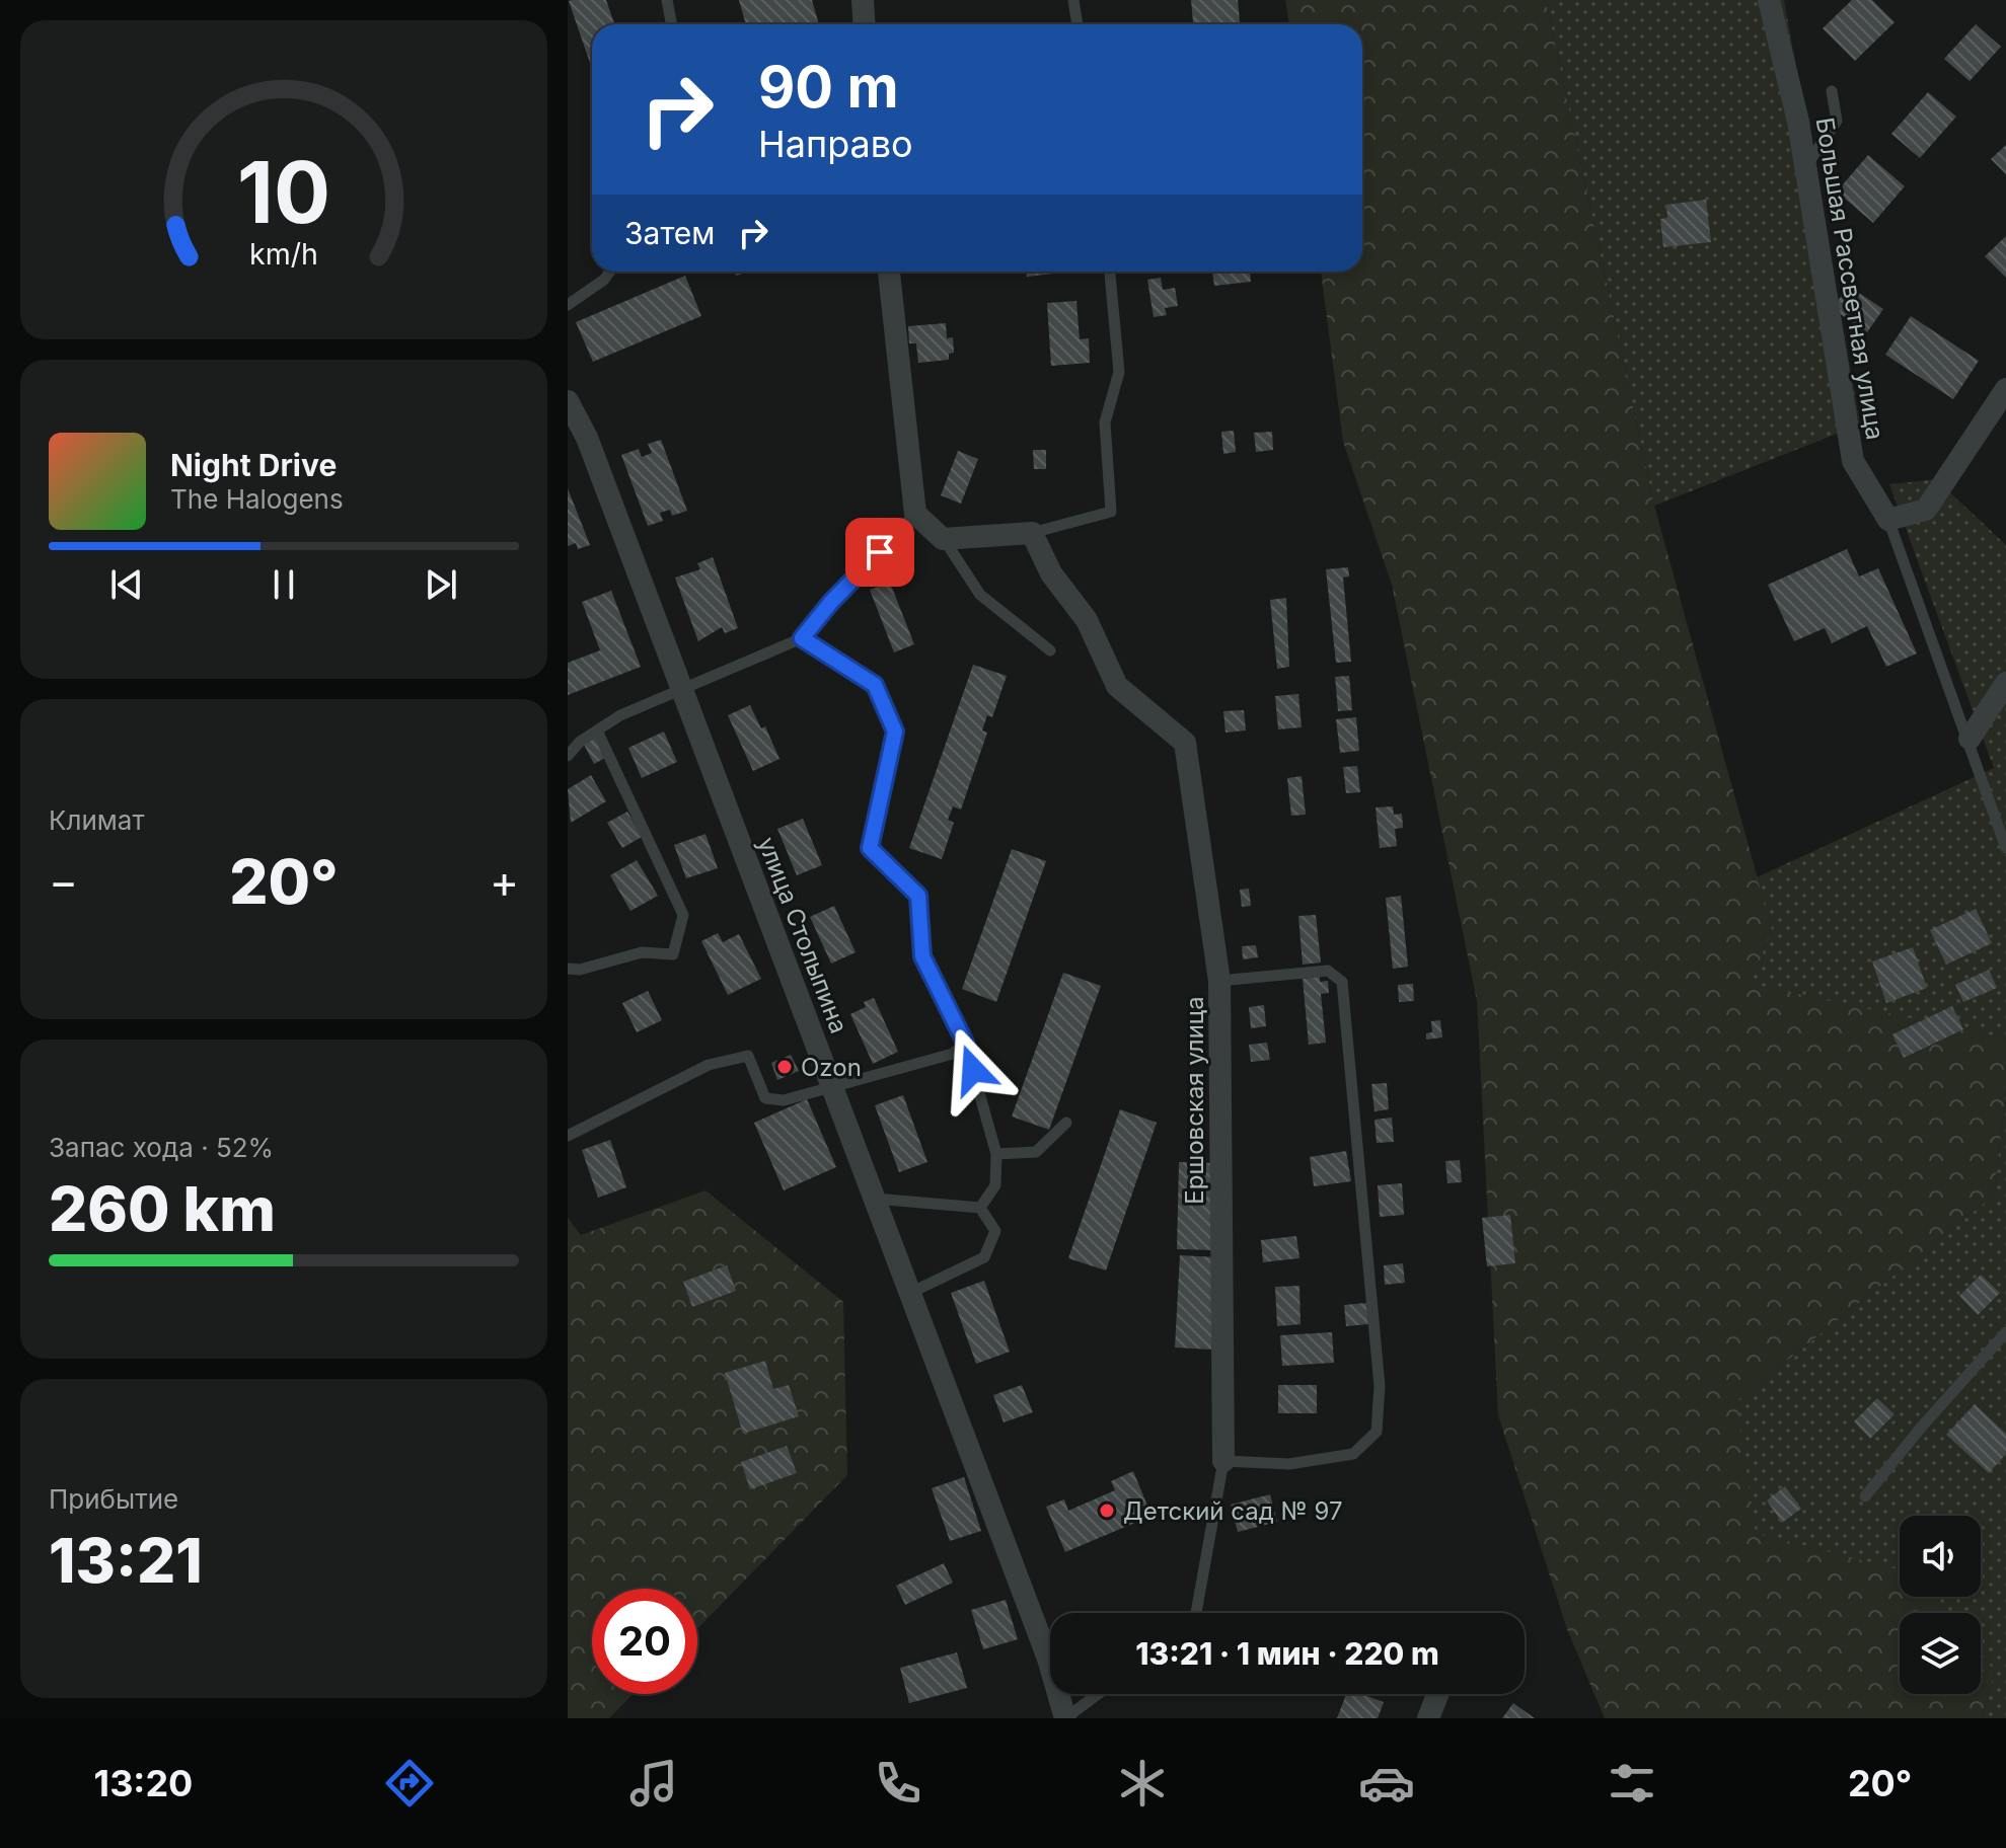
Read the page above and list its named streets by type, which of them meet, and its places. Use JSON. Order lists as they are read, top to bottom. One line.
{"streets":{"street":["Большая Рассветная улица","улица Столыпина","Ершовская улица"]},"places":["Ozon","Детский сад № 97"],"page":{"turn":["90 m","Направо"],"then":"Затем","song":["Night Drive","The Halogens"],"tile":["Климат",["Запас хода · 52%","260 km"],["Прибытие","13:21"]],"heat":["−","20°","+"],"limit":"20","trip":"13:21 · 1 мин · 220 m","tabs":["13:20","20°"],"gauge":["10","km/h"]}}
